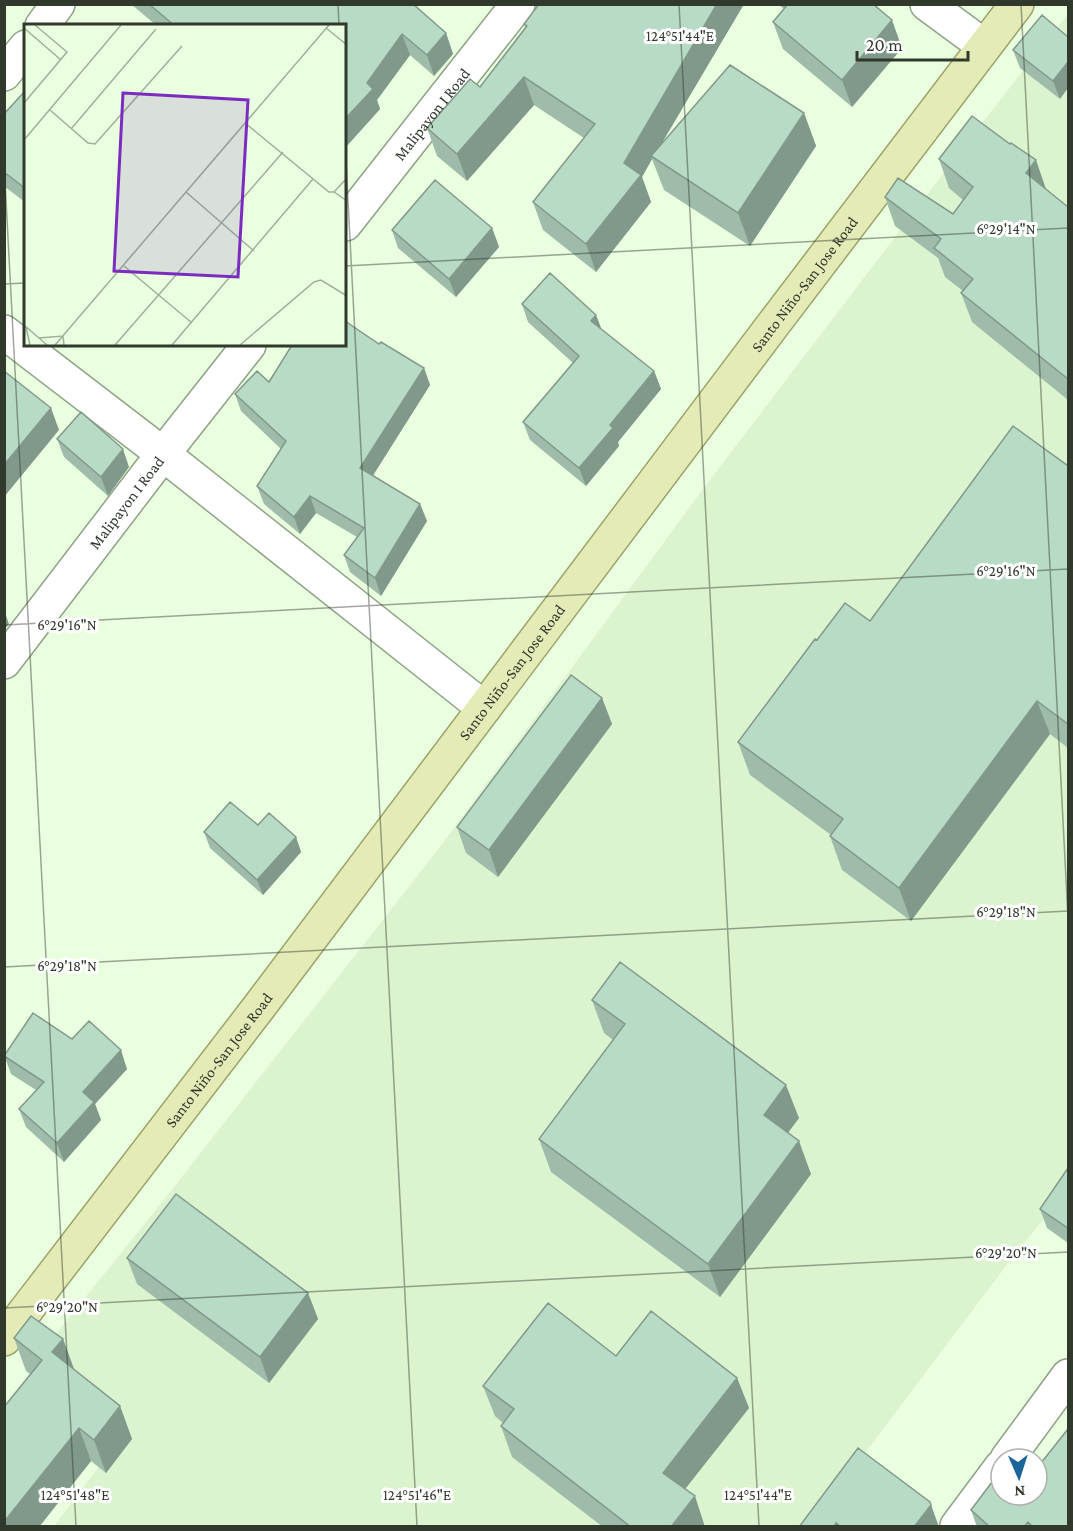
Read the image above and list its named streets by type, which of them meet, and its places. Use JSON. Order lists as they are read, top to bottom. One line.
{"streets":{"main road":["Santo Niño-San Jose Road"],"street":["Malipayon I Road"]},"scale_bar":"20 m","north":"bottom","coordinates":["124°51'44\"E","6°29'14\"N","6°29'16\"N","6°29'18\"N","6°29'20\"N","124°51'48\"E","124°51'46\"E"]}
